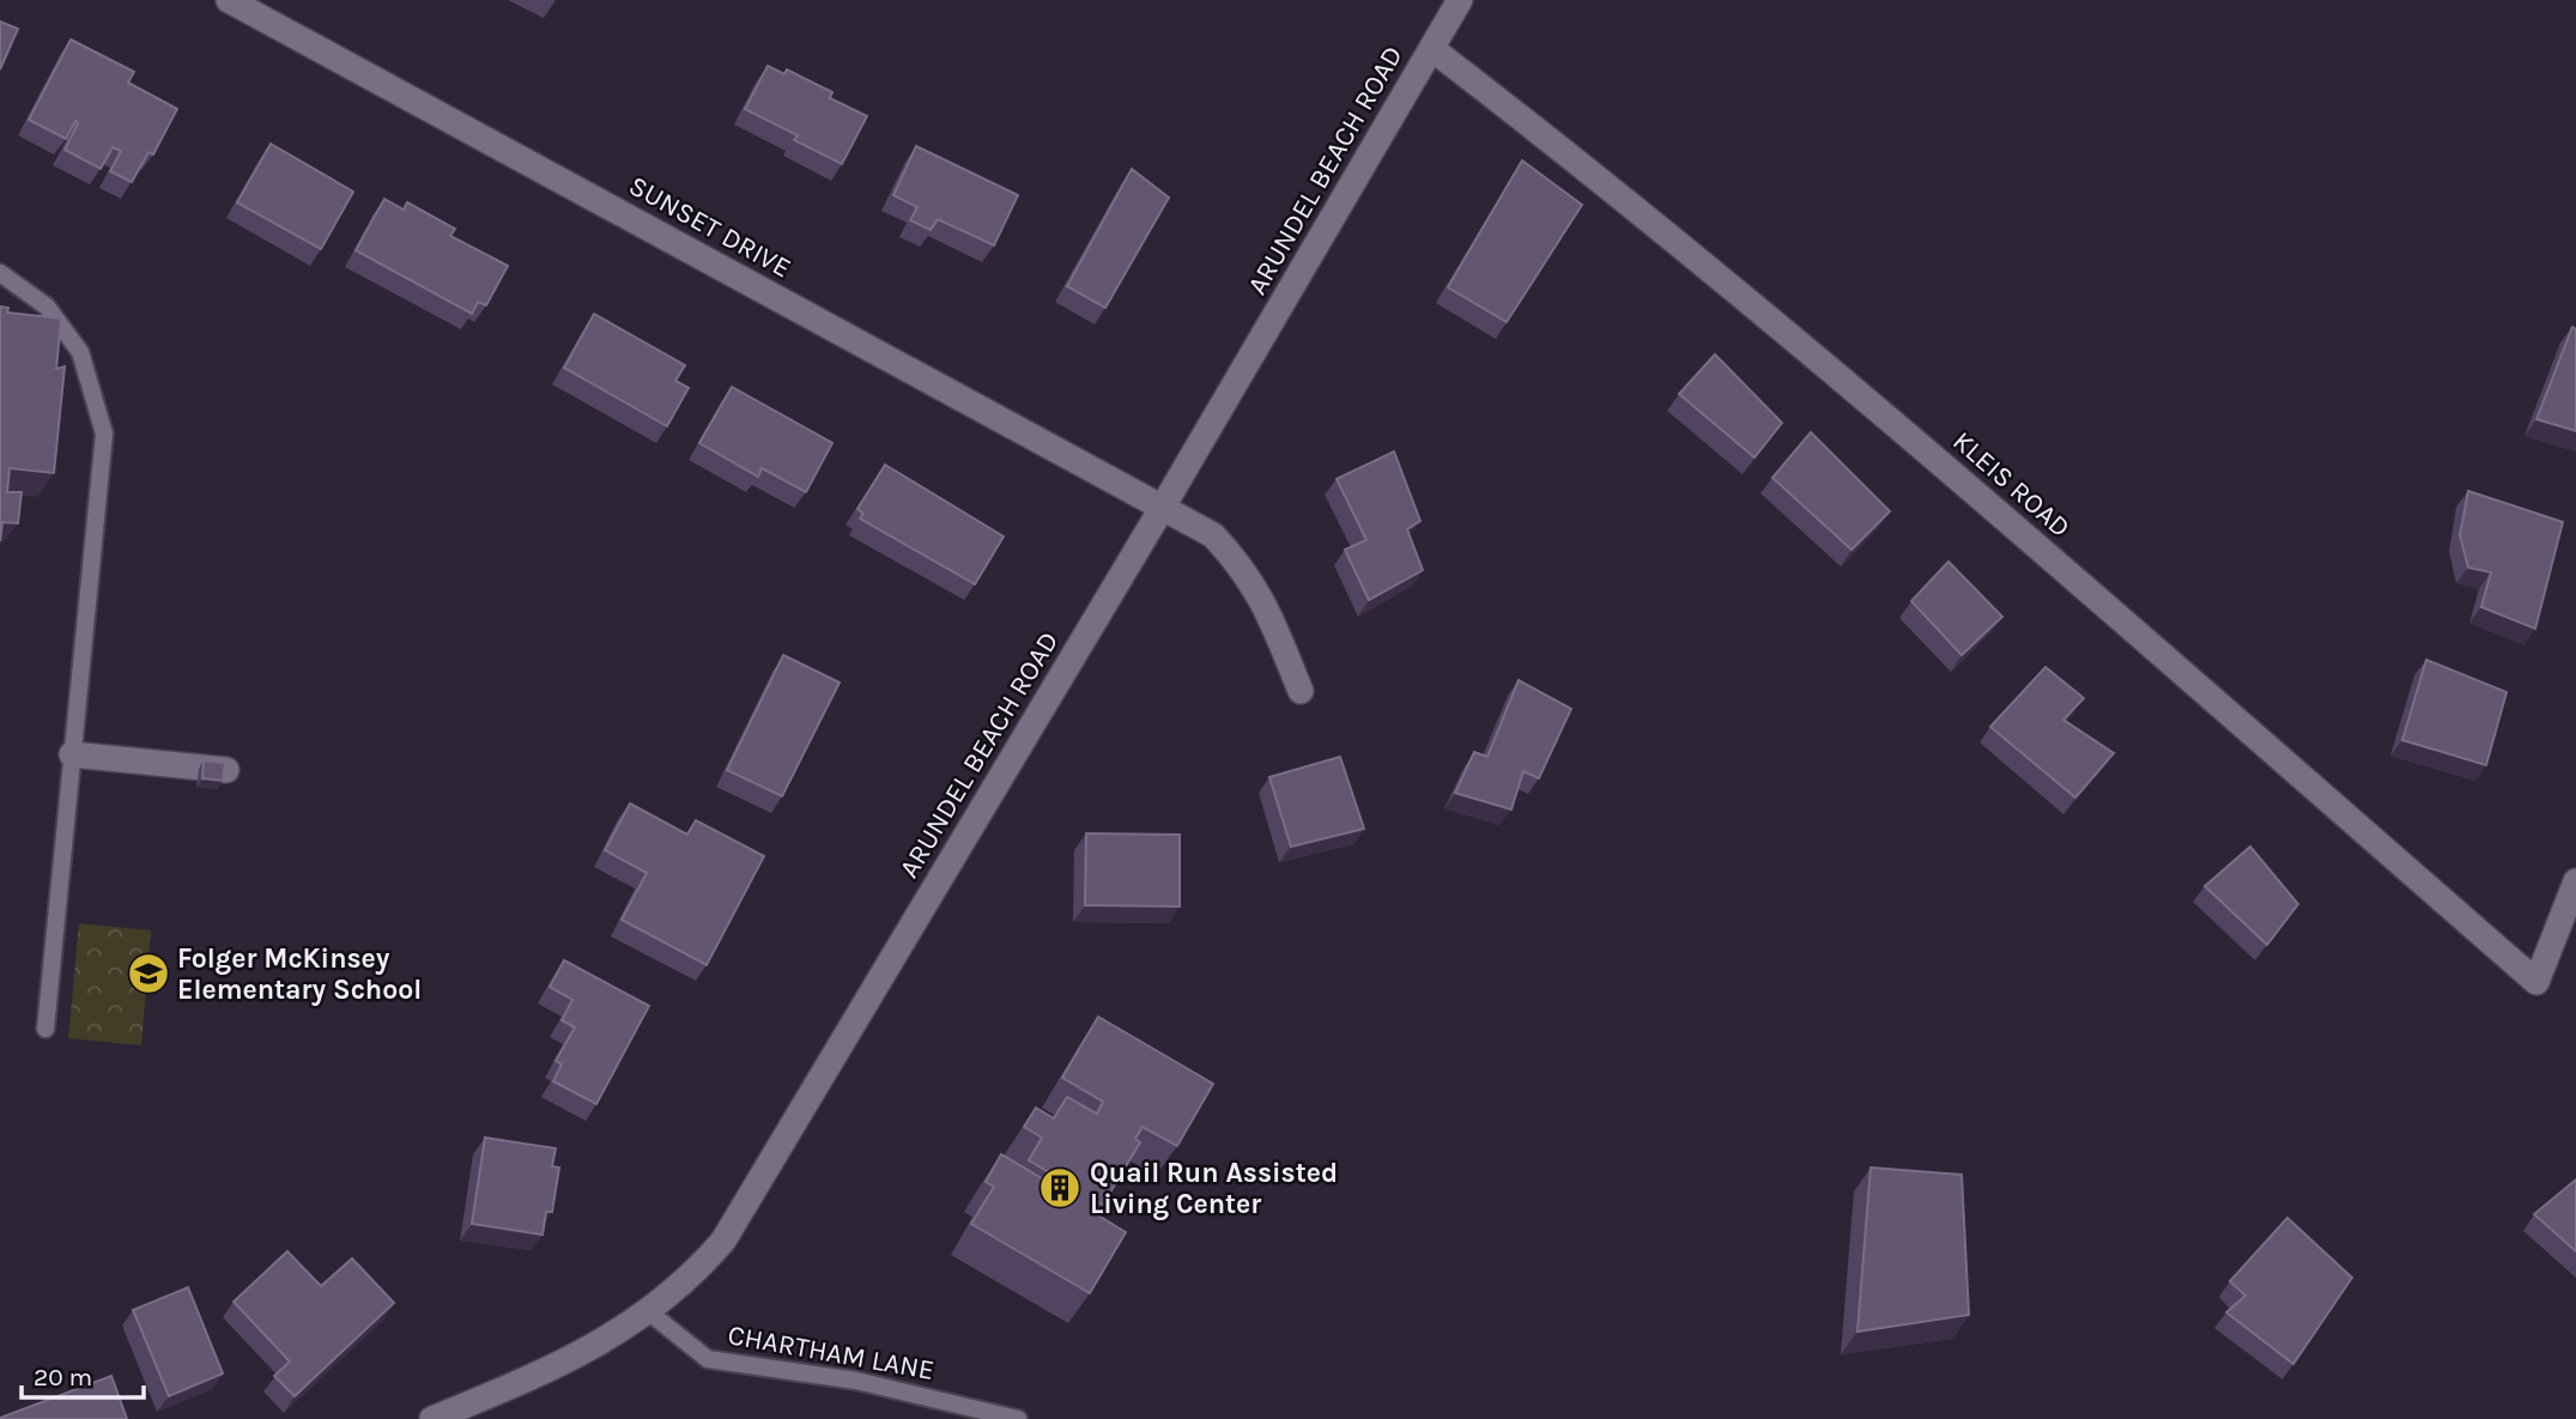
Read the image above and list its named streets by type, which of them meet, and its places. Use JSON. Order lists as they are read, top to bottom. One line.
{"streets":{"street":["ARUNDEL BEACH ROAD","SUNSET DRIVE","KLEIS ROAD"],"lane":["CHARTHAM LANE"]},"crossings":[["ARUNDEL BEACH ROAD","SUNSET DRIVE"],["ARUNDEL BEACH ROAD","KLEIS ROAD"],["ARUNDEL BEACH ROAD","CHARTHAM LANE"]],"places":{"school or university":["Folger McKinsey Elementary School"],"building":["Quail Run Assisted Living Center"]},"scale_bar":"20 m"}
